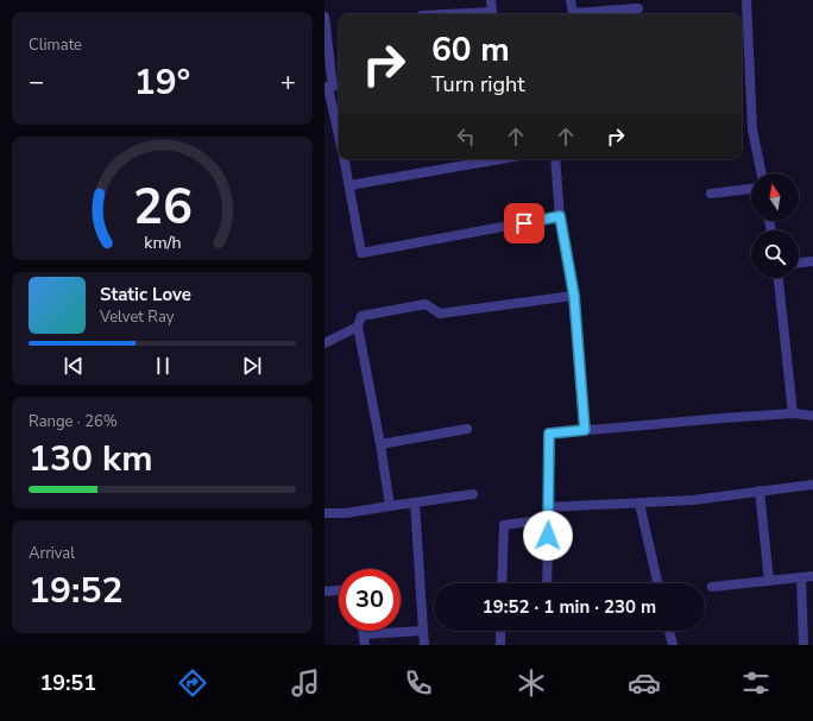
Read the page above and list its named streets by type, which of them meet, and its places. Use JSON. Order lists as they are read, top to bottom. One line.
{"north":"top","page":{"tile":["Climate",["Range · 26%","130 km"],["Arrival","19:52"]],"turn":["60 m","Turn right"],"heat":["−","19°","+"],"song":["Static Love","Velvet Ray"],"limit":"30","trip":"19:52 · 1 min · 230 m","tabs":"19:51","gauge":["26","km/h"]}}
